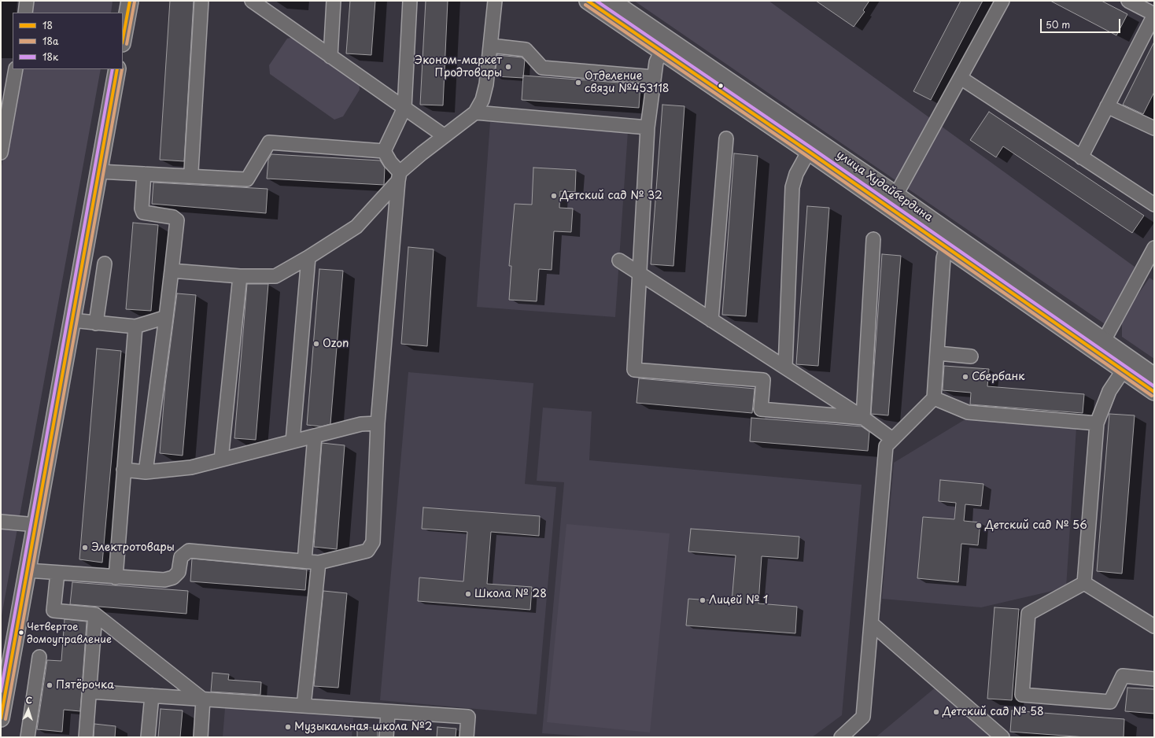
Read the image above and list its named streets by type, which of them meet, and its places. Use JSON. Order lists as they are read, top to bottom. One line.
{"streets":{"main road":["улица Худайбердина"]},"places":["Эконом-маркет Продтовары","Отделение связи №453118","Детский сад № 32","Ozon","Сбербанк","Детский сад № 56","Электротовары","Школа № 28","Лицей № 1","Четвертое домоуправление","Пятёрочка","Детский сад № 58","Музыкальная школа №2"],"lines":["transit line 18","transit line 18к","transit line 18а"],"legend":["18","18а","18к"],"scale_bar":"50 m","north":"top"}
